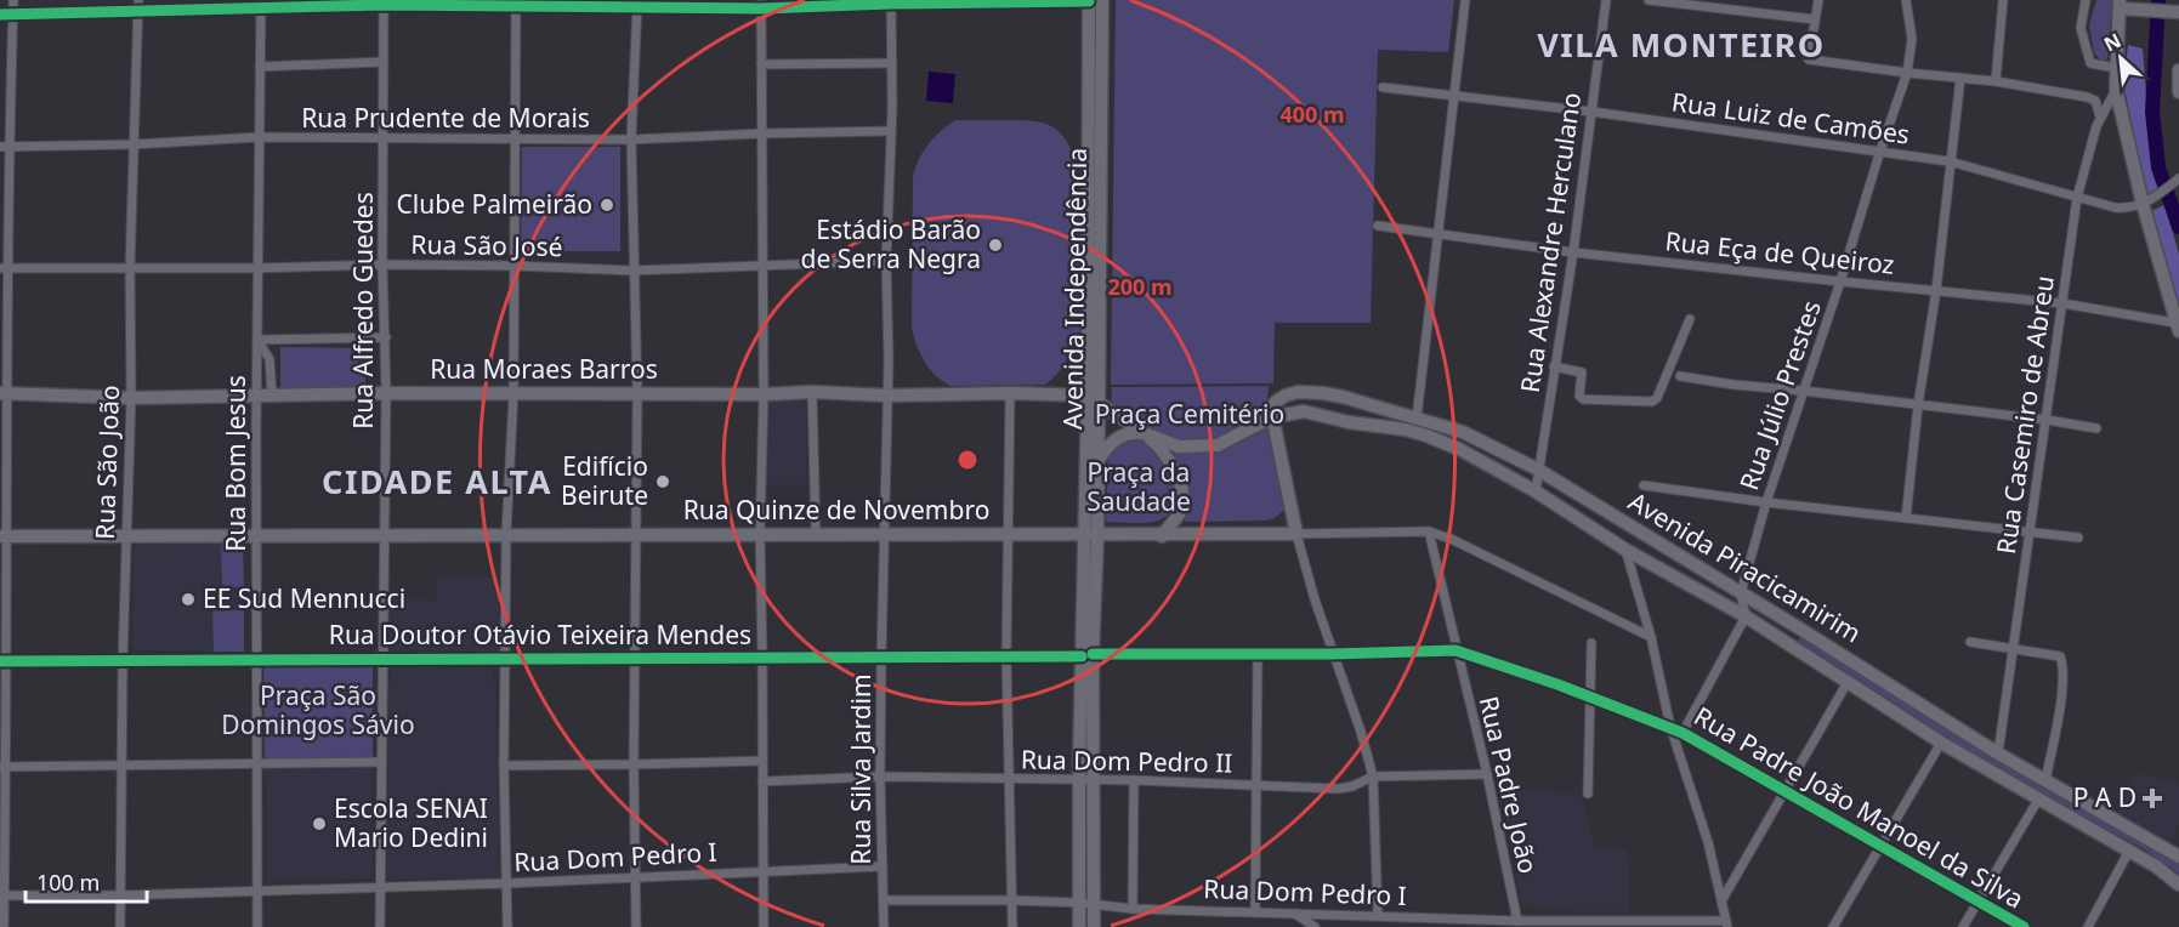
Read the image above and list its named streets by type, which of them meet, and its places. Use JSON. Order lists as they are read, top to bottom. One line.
{"streets":{"main road":["Avenida Independência","Rua Moraes Barros","Rua Quinze de Novembro","Avenida Piracicamirim"],"street":["Rua Prudente de Morais","Rua Luiz de Camões","Rua Alexandre Herculano","Rua São José","Rua Eça de Queiroz","Rua Alfredo Guedes","Rua Júlio Prestes","Rua Casemiro de Abreu","Rua São João","Rua Bom Jesus","Rua Doutor Otávio Teixeira Mendes","Rua Dom Pedro II","Rua Silva Jardim","Rua Padre João","Rua Padre João Manoel da Silva","Rua Dom Pedro I"]},"crossings":[["Rua Prudente de Morais","Rua Alfredo Guedes"],["Rua Prudente de Morais","Rua São João"],["Rua Prudente de Morais","Rua Bom Jesus"],["Rua Prudente de Morais","Rua Silva Jardim"],["Rua Luiz de Camões","Rua Alexandre Herculano"],["Rua Luiz de Camões","Rua Júlio Prestes"],["Rua Luiz de Camões","Rua Casemiro de Abreu"],["Rua Alexandre Herculano","Rua Eça de Queiroz"],["Rua Alexandre Herculano","Avenida Piracicamirim"],["Rua São José","Rua Alfredo Guedes"],["Rua São José","Rua São João"],["Rua São José","Rua Bom Jesus"],["Rua São José","Rua Silva Jardim"],["Rua Eça de Queiroz","Rua Júlio Prestes"],["Rua Eça de Queiroz","Rua Casemiro de Abreu"],["Avenida Independência","Rua Moraes Barros"],["Avenida Independência","Rua Quinze de Novembro"],["Avenida Independência","Avenida Piracicamirim"],["Avenida Independência","Rua Doutor Otávio Teixeira Mendes"],["Avenida Independência","Rua Dom Pedro II"],["Avenida Independência","Rua Dom Pedro I"],["Rua Alfredo Guedes","Rua Moraes Barros"],["Rua Alfredo Guedes","Rua Quinze de Novembro"],["Rua Alfredo Guedes","Rua Doutor Otávio Teixeira Mendes"],["Rua Alfredo Guedes","Rua Dom Pedro I"],["Rua Moraes Barros","Rua São João"],["Rua Moraes Barros","Rua Bom Jesus"],["Rua Moraes Barros","Avenida Piracicamirim"],["Rua Moraes Barros","Rua Silva Jardim"],["Rua Júlio Prestes","Avenida Piracicamirim"],["Rua Casemiro de Abreu","Avenida Piracicamirim"],["Rua São João","Rua Quinze de Novembro"],["Rua São João","Rua Doutor Otávio Teixeira Mendes"],["Rua São João","Rua Dom Pedro I"],["Rua Bom Jesus","Rua Quinze de Novembro"],["Rua Bom Jesus","Rua Doutor Otávio Teixeira Mendes"],["Rua Bom Jesus","Rua Dom Pedro I"],["Rua Quinze de Novembro","Avenida Piracicamirim"],["Rua Quinze de Novembro","Rua Silva Jardim"],["Rua Quinze de Novembro","Rua Padre João"],["Rua Doutor Otávio Teixeira Mendes","Rua Silva Jardim"],["Rua Doutor Otávio Teixeira Mendes","Rua Padre João"],["Rua Doutor Otávio Teixeira Mendes","Rua Padre João Manoel da Silva"],["Rua Dom Pedro II","Rua Silva Jardim"],["Rua Dom Pedro II","Rua Padre João"],["Rua Silva Jardim","Rua Dom Pedro I"],["Rua Padre João","Rua Dom Pedro I"]],"districts":["VILA MONTEIRO","CIDADE ALTA"],"parks":["Praça Cemitério","Praça da Saudade","Praça São Domingos Sávio"],"places":{"other":["Clube Palmeirão","Estádio Barão de Serra Negra","Edifício Beirute","EE Sud Mennucci","Escola SENAI Mario Dedini"],"health":["P A D"]},"scale_bar":"100 m","north":"top left","rings":["400 m","200 m"]}
